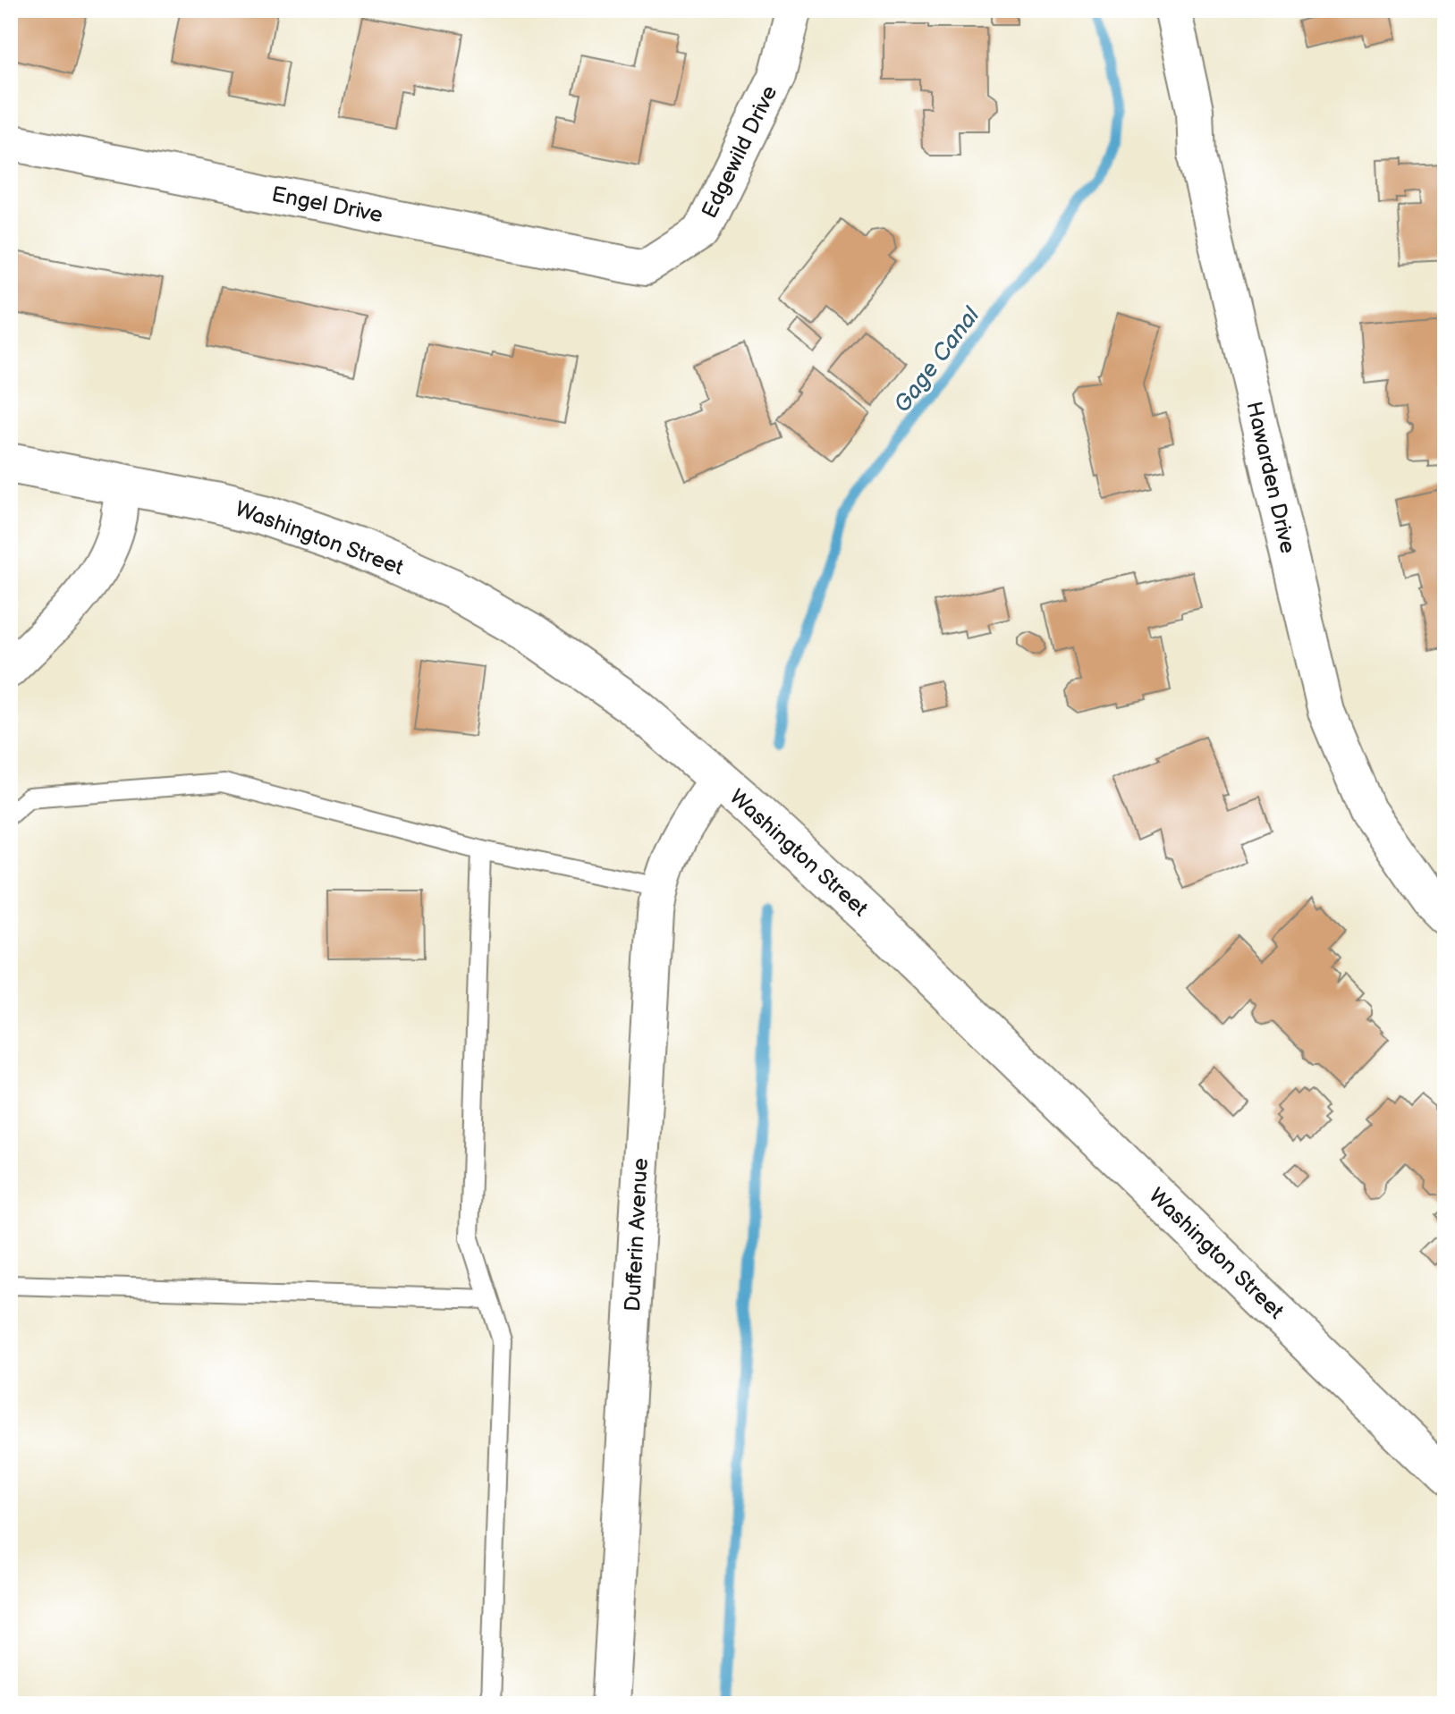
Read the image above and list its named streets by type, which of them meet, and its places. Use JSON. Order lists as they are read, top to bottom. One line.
{"streets":{"main road":["Washington Street"],"street":["Edgewild Drive","Engel Drive","Hawarden Drive","Dufferin Avenue"]},"crossings":[["Edgewild Drive","Engel Drive"],["Washington Street","Dufferin Avenue"]],"water":["Gage Canal"]}
